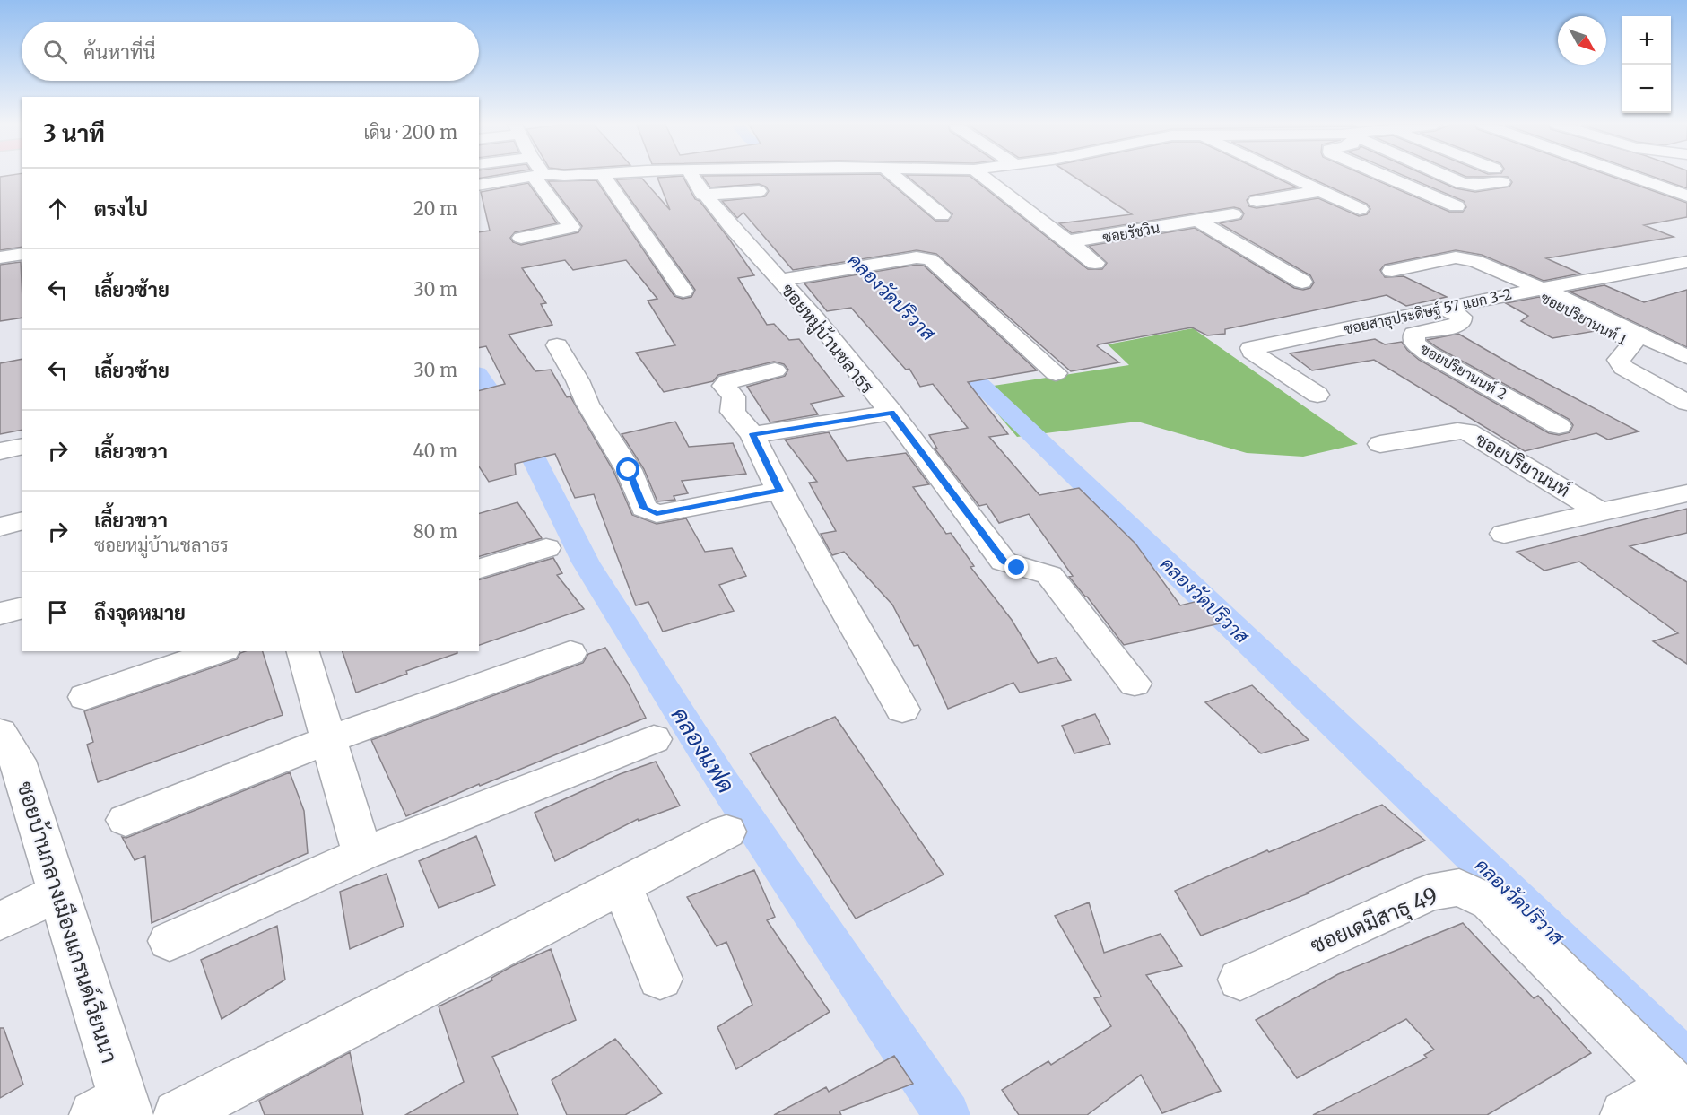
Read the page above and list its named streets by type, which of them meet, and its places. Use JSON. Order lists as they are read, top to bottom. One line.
{"streets":{"street":["ซอยรัชวิน","ซอยสาธุประดิษฐ์ 57 แยก 3-2","ซอยปริยานนท์ 1","ซอยหมู่บ้านชลาธร","ซอยปริยานนท์ 2","ซอยปริยานนท์","ซอยเดมีสาธุ 49","ซอยบ้านกลางเมืองแกรนด์เวียนนา"]},"crossings":[["ซอยสาธุประดิษฐ์ 57 แยก 3-2","ซอยปริยานนท์ 1"],["ซอยสาธุประดิษฐ์ 57 แยก 3-2","ซอยปริยานนท์ 2"]],"water":["คลองวัดปริวาส","คลองแฟด"],"north":"bottom right","page":{"map_buttons":["+","−"],"search":"ค้นหาที่นี่","heading":["3 นาที","เดิน · 200 m"],"list":[["ตรงไป","20 m"],["เลี้ยวซ้าย","30 m"],["เลี้ยวซ้าย","30 m"],["เลี้ยวขวา","40 m"],["เลี้ยวขวา","ซอยหมู่บ้านชลาธร","80 m"],"ถึงจุดหมาย"]}}
